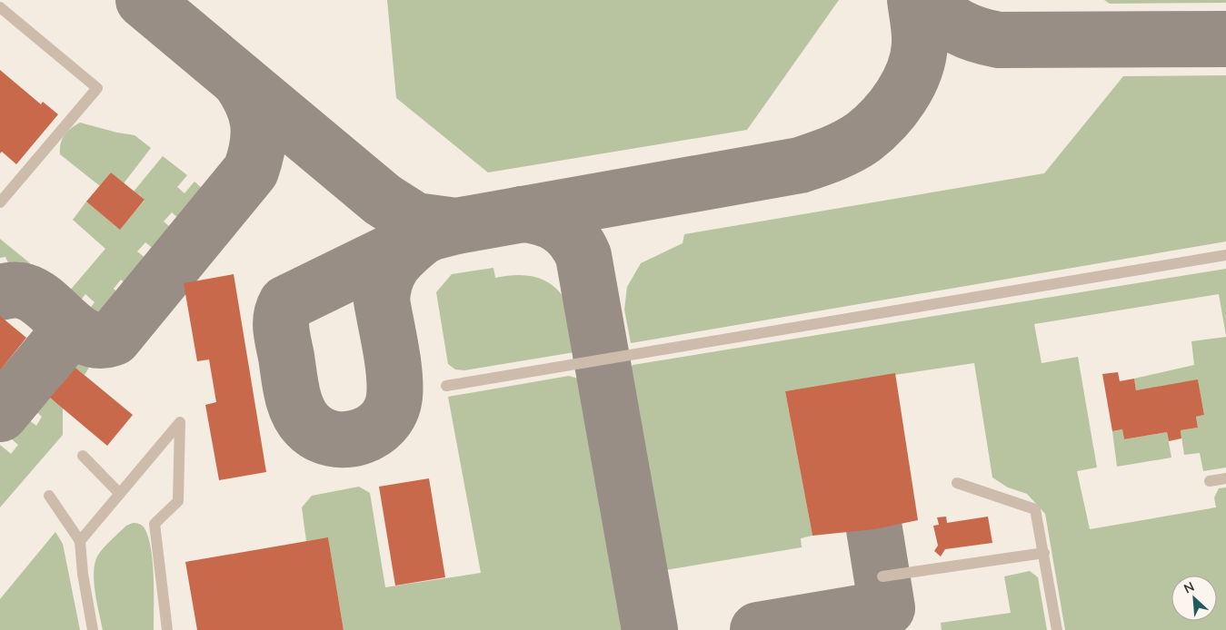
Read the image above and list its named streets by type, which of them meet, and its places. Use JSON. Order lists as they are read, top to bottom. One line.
{"north":"top left"}
